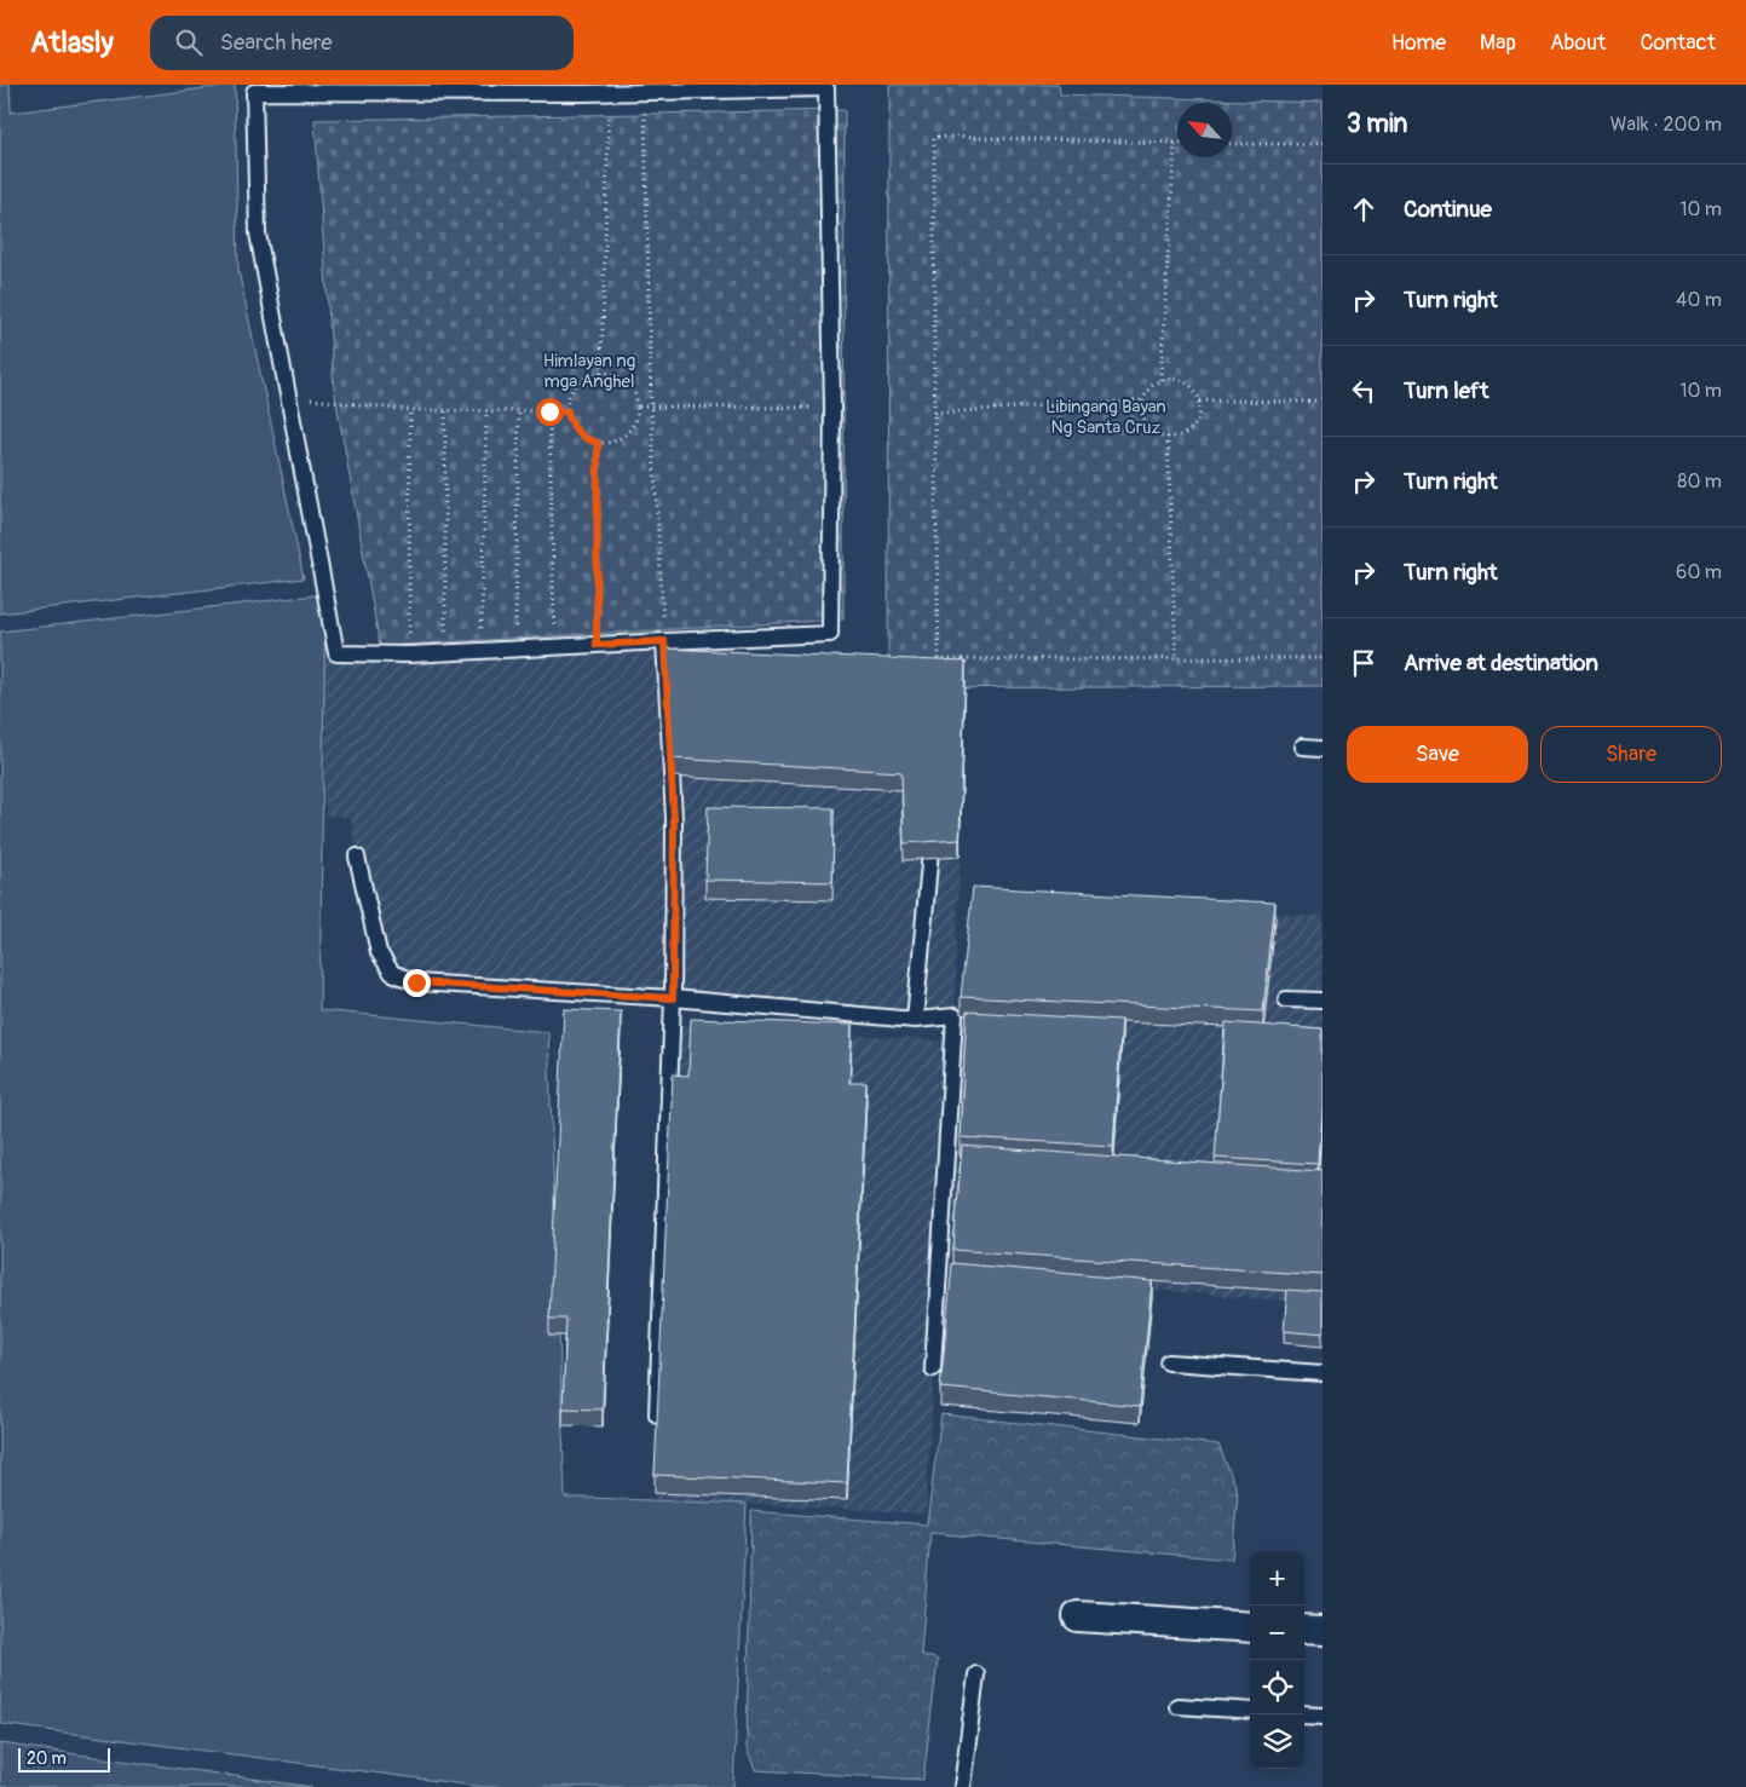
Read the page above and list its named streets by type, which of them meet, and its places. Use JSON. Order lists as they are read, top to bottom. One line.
{"parks":["Himlayan ng mga Anghel","Libingang Bayan Ng Santa Cruz"],"scale_bar":"20 m","north":"top left","page":{"header":"Atlasly","search":"Search here","nav":["Home","Map","About","Contact"],"heading":["3 min","Walk · 200 m"],"list":[["Continue","10 m"],["Turn right","40 m"],["Turn left","10 m"],["Turn right","80 m"],["Turn right","60 m"],"Arrive at destination"],"buttons":["Save","Share"],"map_buttons":["+","−"],"scale":"20 m"}}
